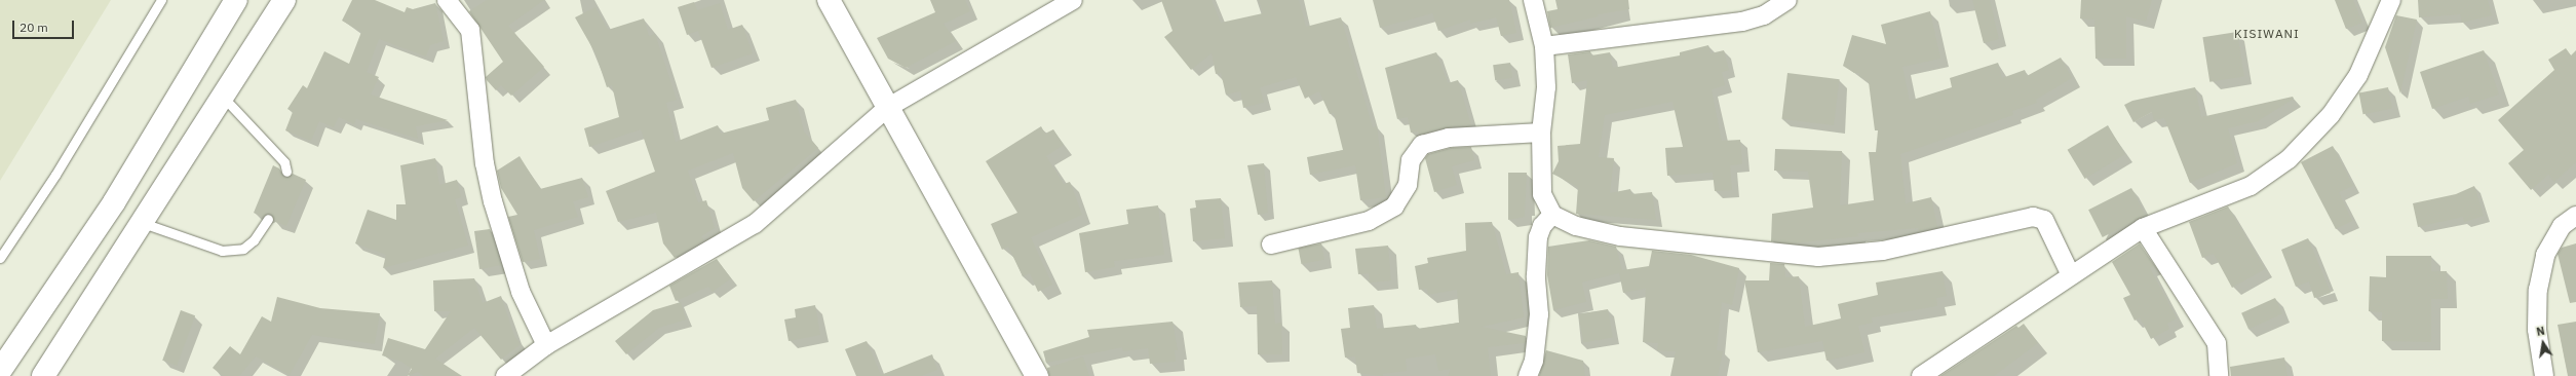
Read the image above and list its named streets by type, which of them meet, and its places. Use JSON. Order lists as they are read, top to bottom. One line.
{"districts":["KISIWANI"],"scale_bar":"20 m","north":"top"}
